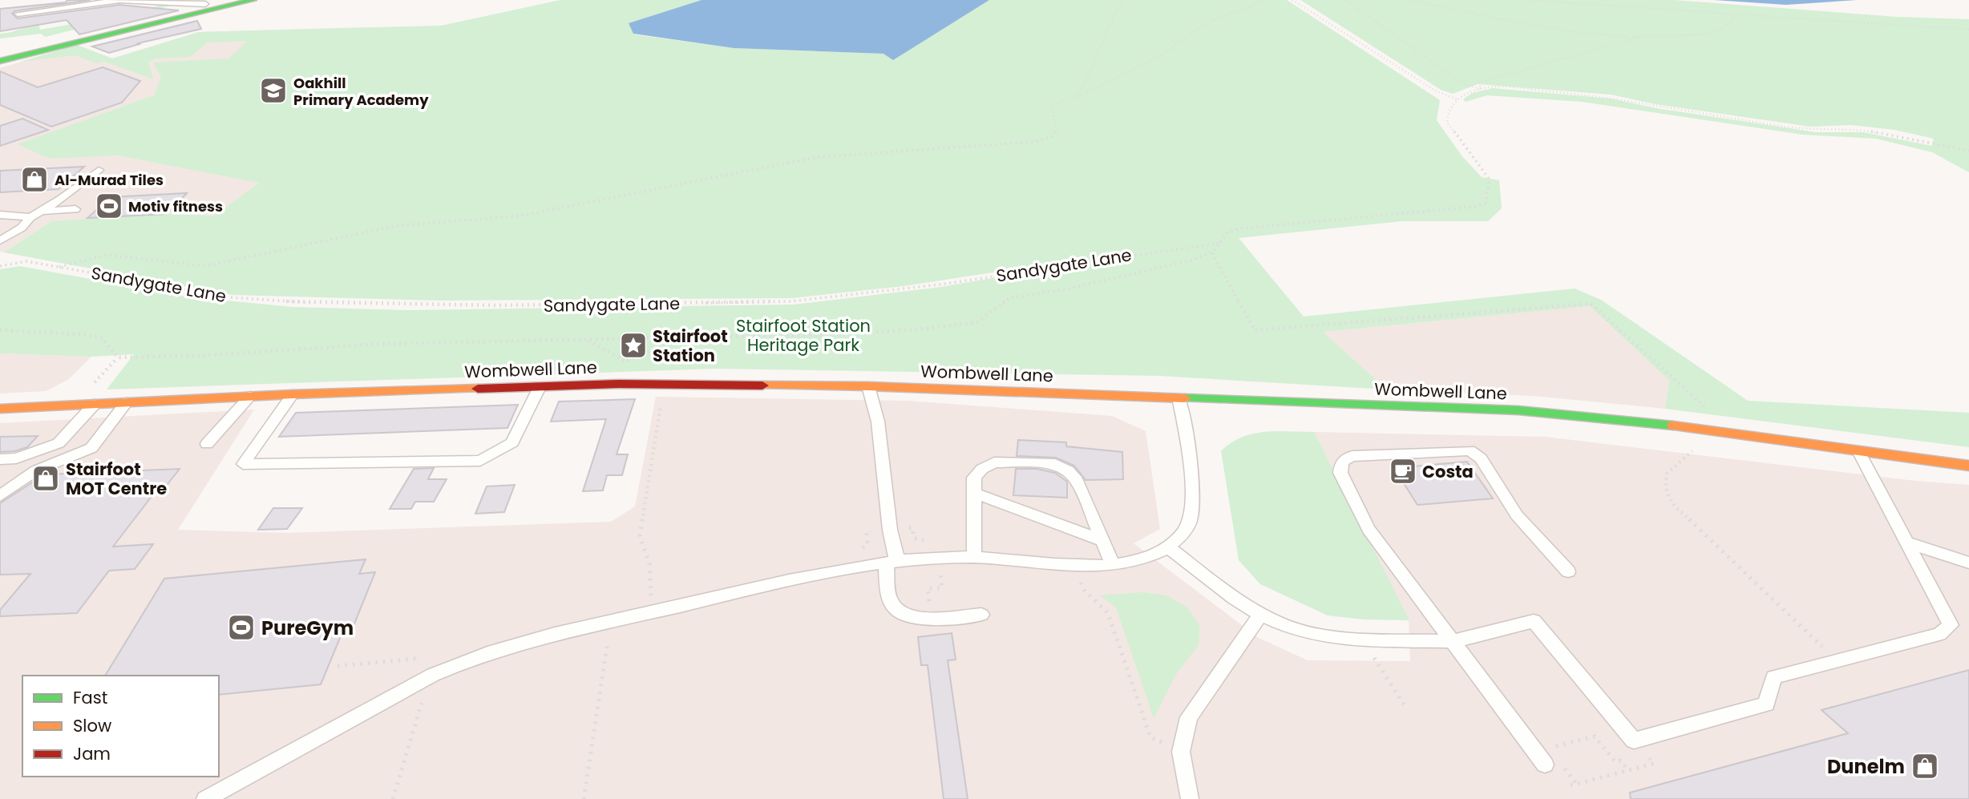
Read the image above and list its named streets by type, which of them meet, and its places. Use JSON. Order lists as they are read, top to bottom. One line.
{"streets":{"main road":["Wombwell Lane"],"path":["Sandygate Lane"]},"parks":["Stairfoot Station Heritage Park"],"places":{"school or university":["Oakhill Primary Academy"],"shop":["Al-Murad Tiles","Stairfoot MOT Centre","Dunelm"],"sports":["Motiv fitness","PureGym"],"place":["Stairfoot Station"],"cafe":["Costa"]},"legend":["Fast","Slow","Jam"]}
